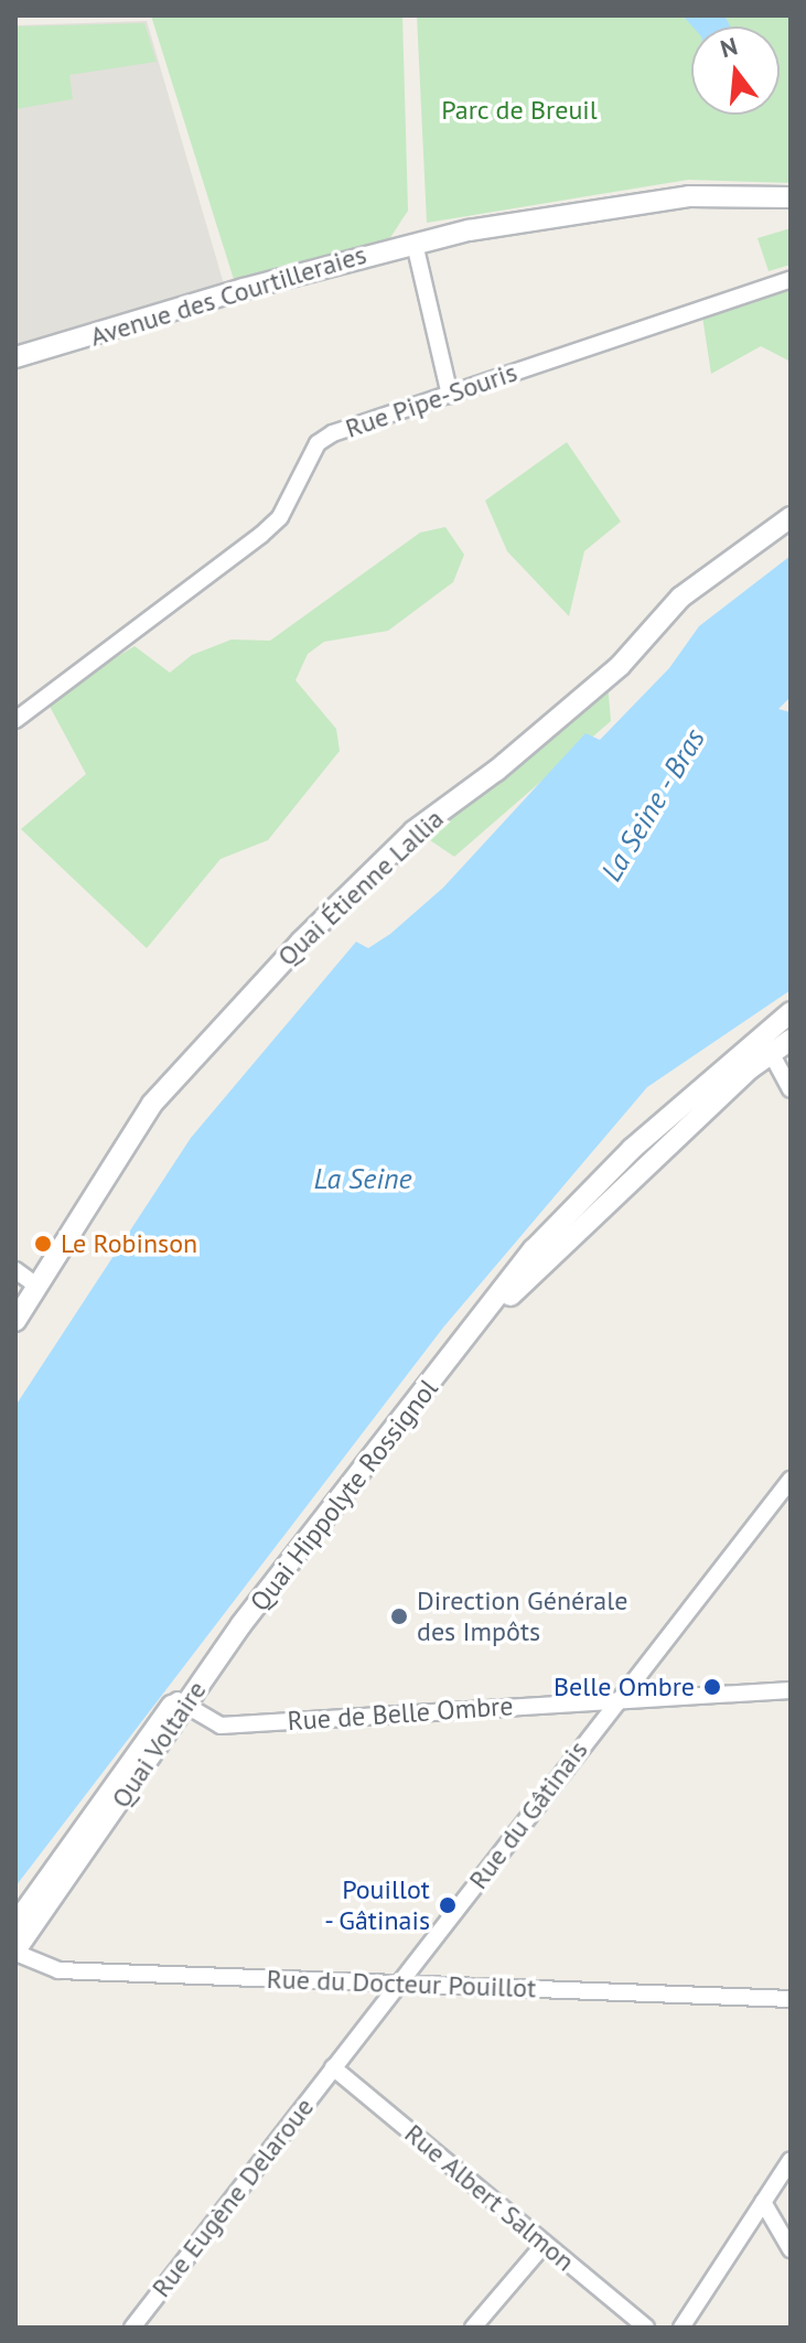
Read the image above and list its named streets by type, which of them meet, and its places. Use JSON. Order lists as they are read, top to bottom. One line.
{"streets":{"street":["Avenue des Courtilleraies","Rue Pipe-Souris","Quai Étienne Lallia","Quai Hippolyte Rossignol","Rue de Belle Ombre","Quai Voltaire","Rue du Gâtinais","Rue du Docteur Pouillot","Rue Eugène Delaroue","Rue Albert Salmon"]},"crossings":[["Quai Hippolyte Rossignol","Quai Voltaire"],["Rue de Belle Ombre","Quai Voltaire"],["Rue de Belle Ombre","Rue du Gâtinais"],["Quai Voltaire","Rue du Docteur Pouillot"],["Rue du Gâtinais","Rue du Docteur Pouillot"],["Rue du Gâtinais","Rue Eugène Delaroue"],["Rue du Gâtinais","Rue Albert Salmon"],["Rue Eugène Delaroue","Rue Albert Salmon"]],"water":["La Seine - Bras","La Seine"],"parks":["Parc de Breuil"],"places":["Le Robinson","Direction Générale des Impôts","Belle Ombre","Pouillot - Gâtinais"],"north":"top"}
